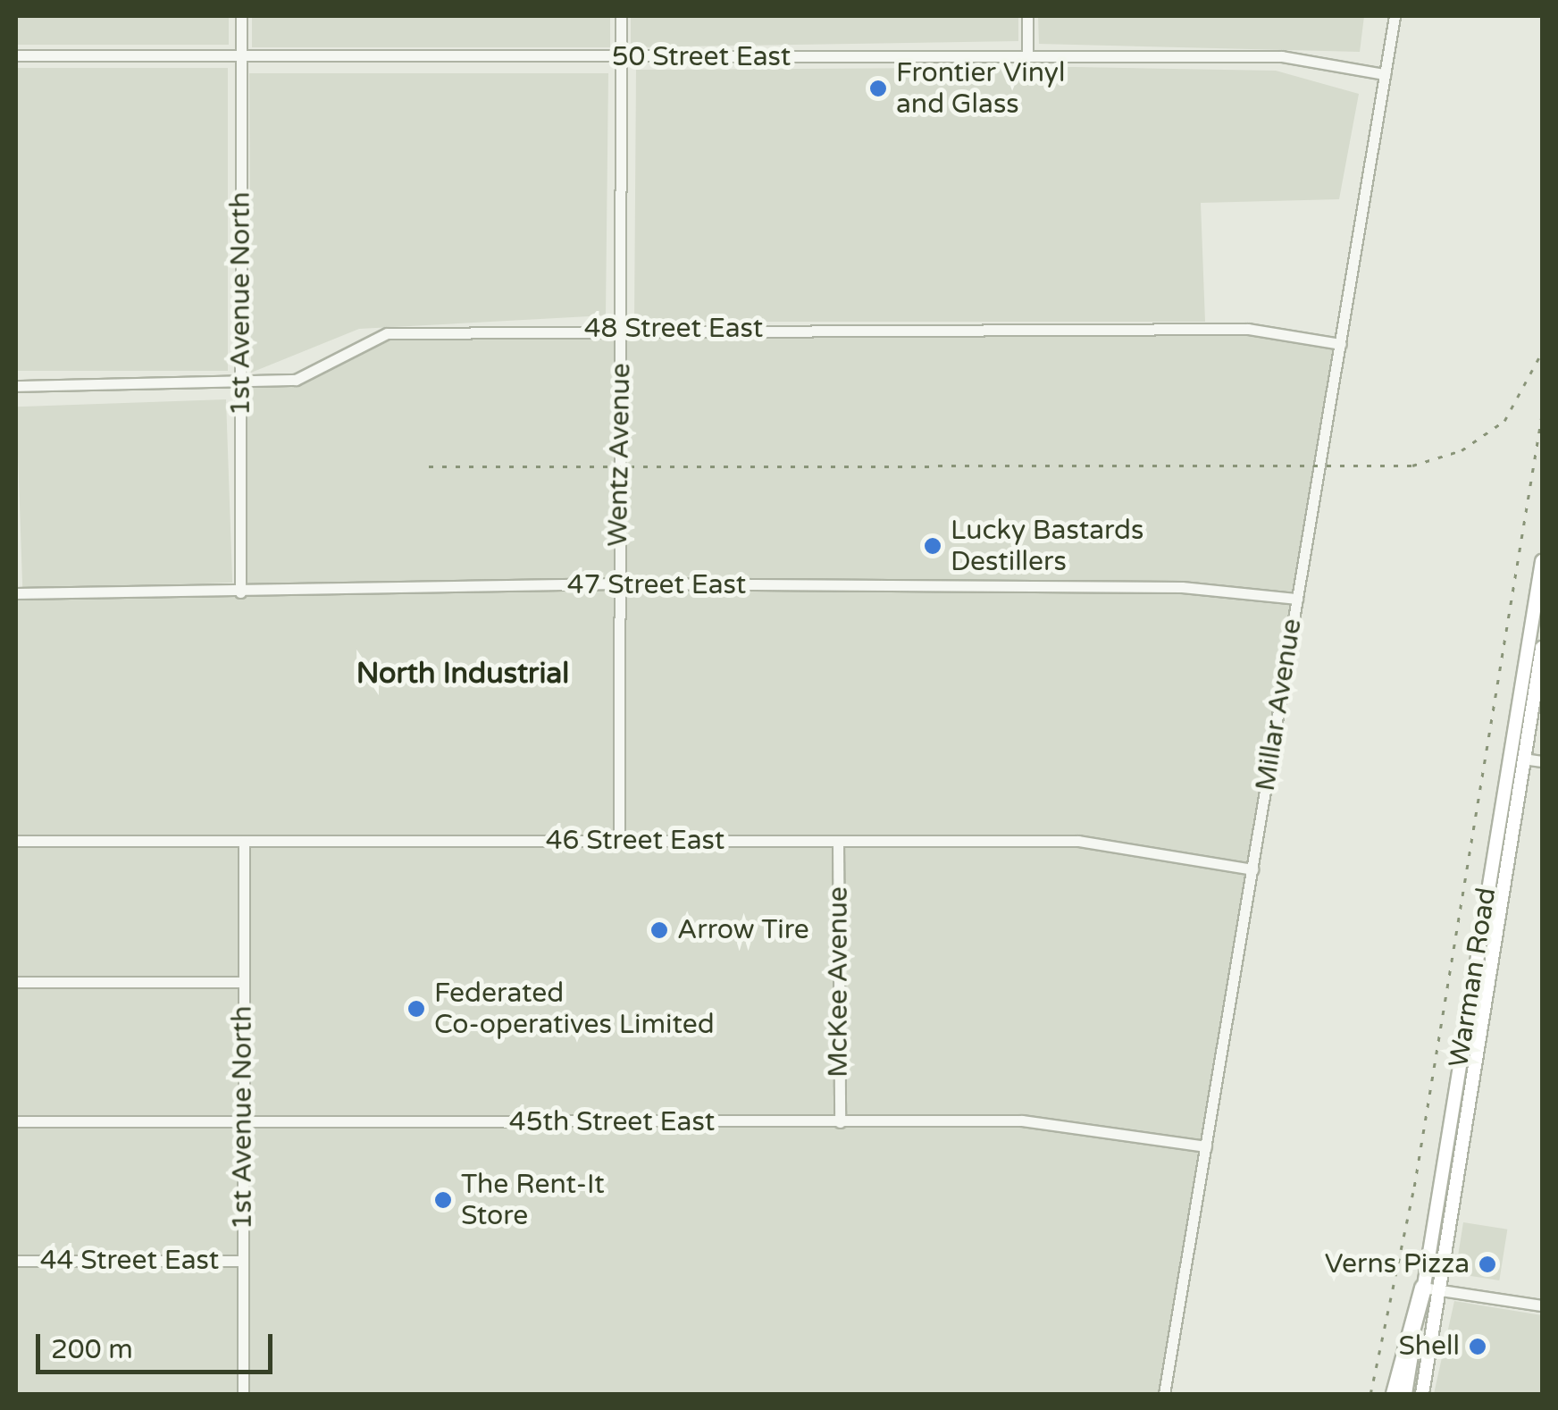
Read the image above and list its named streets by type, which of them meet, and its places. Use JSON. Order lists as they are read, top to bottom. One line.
{"streets":{"main road":["Warman Road"],"street":["50 Street East","1st Avenue North","48 Street East","Wentz Avenue","47 Street East","Millar Avenue","46 Street East","McKee Avenue","45th Street East","44 Street East"]},"crossings":[["50 Street East","1st Avenue North"],["50 Street East","Wentz Avenue"],["50 Street East","Millar Avenue"],["1st Avenue North","48 Street East"],["1st Avenue North","47 Street East"],["1st Avenue North","46 Street East"],["1st Avenue North","45th Street East"],["1st Avenue North","44 Street East"],["48 Street East","Wentz Avenue"],["48 Street East","Millar Avenue"],["Wentz Avenue","47 Street East"],["Wentz Avenue","46 Street East"],["47 Street East","Millar Avenue"],["Millar Avenue","46 Street East"],["Millar Avenue","45th Street East"],["46 Street East","McKee Avenue"],["McKee Avenue","45th Street East"]],"districts":["North Industrial"],"places":["Frontier Vinyl and Glass","Lucky Bastards Destillers","Arrow Tire","Federated Co-operatives Limited","The Rent-It Store","Verns Pizza","Shell"],"scale_bar":"200 m"}
